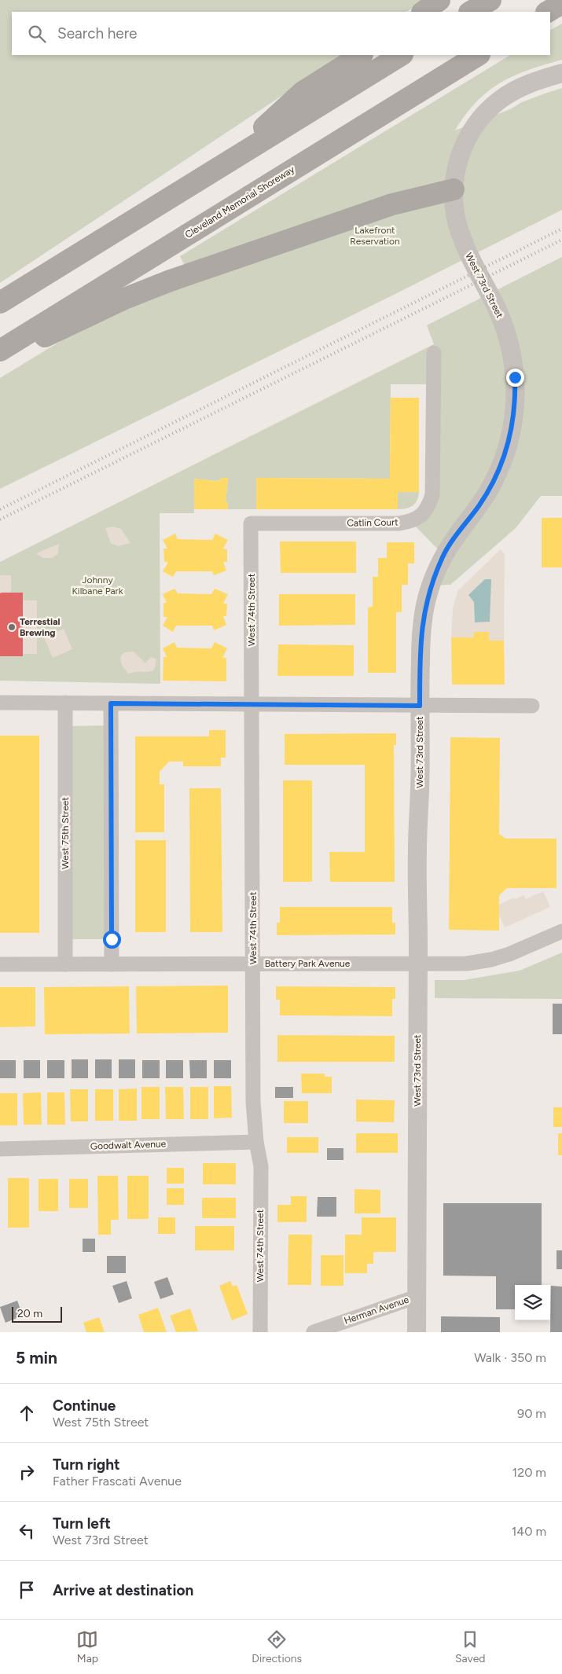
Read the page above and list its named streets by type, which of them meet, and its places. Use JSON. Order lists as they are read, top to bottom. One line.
{"streets":{"highway":["Cleveland Memorial Shoreway"],"street":["West 73rd Street","Catlin Court","West 74th Street","West 75th Street","Battery Park Avenue","Goodwalt Avenue","Herman Avenue"]},"crossings":[["West 73rd Street","Battery Park Avenue"],["West 73rd Street","Herman Avenue"],["Catlin Court","West 74th Street"],["West 74th Street","Battery Park Avenue"],["West 74th Street","Goodwalt Avenue"],["West 75th Street","Battery Park Avenue"]],"parks":["Lakefront Reservation","Johnny Kilbane Park"],"places":["Terrestial Brewing"],"scale_bar":"20 m","page":{"search":"Search here","scale":"20 m","heading":["5 min","Walk · 350 m"],"list":[["Continue","West 75th Street","90 m"],["Turn right","Father Frascati Avenue","120 m"],["Turn left","West 73rd Street","140 m"],"Arrive at destination"],"nav":["Map","Directions","Saved"]}}
